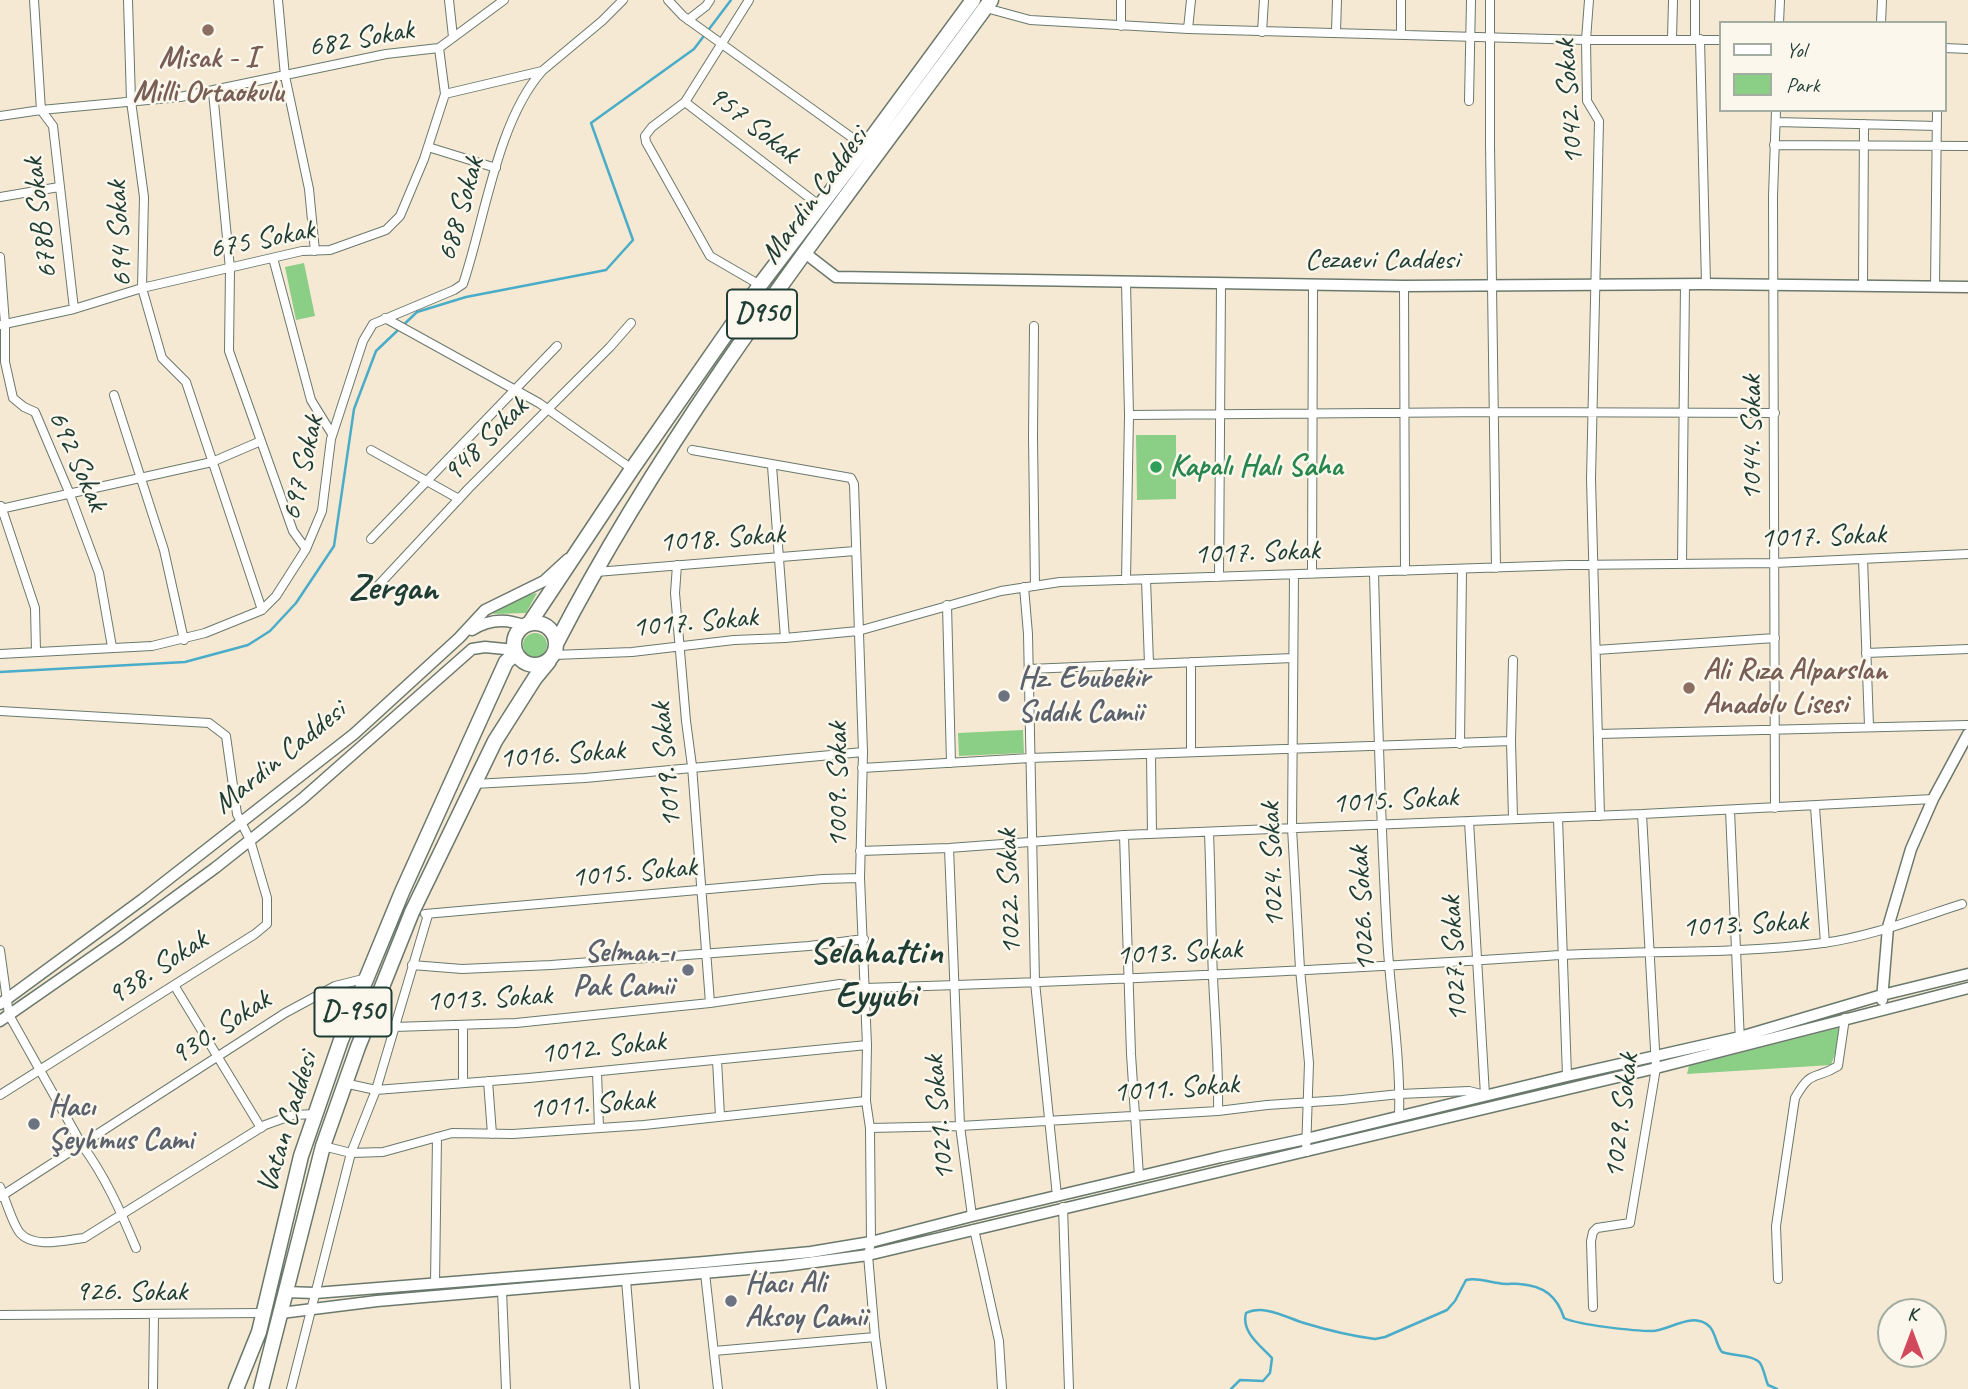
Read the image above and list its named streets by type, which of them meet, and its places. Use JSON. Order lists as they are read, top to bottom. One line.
{"streets":{"highway":["Mardin Caddesi","D950","D-950","Vatan Caddesi"],"street":["682 Sokak","1042. Sokak","957 Sokak","688 Sokak","678B Sokak","694 Sokak","675 Sokak","Cezaevi Caddesi","1044. Sokak","948 Sokak","692 Sokak","697 Sokak","1017. Sokak","1018. Sokak","1016. Sokak","1019. Sokak","1009. Sokak","1015. Sokak","1024. Sokak","1022. Sokak","1026. Sokak","1013. Sokak","1027. Sokak","938. Sokak","930. Sokak","1012. Sokak","1011. Sokak","1029. Sokak","1021. Sokak","926. Sokak"]},"crossings":[["682 Sokak","678B Sokak"],["682 Sokak","694 Sokak"],["1042. Sokak","Cezaevi Caddesi"],["1042. Sokak","1017. Sokak"],["1042. Sokak","1015. Sokak"],["957 Sokak","Mardin Caddesi"],["Mardin Caddesi","Cezaevi Caddesi"],["Mardin Caddesi","1017. Sokak"],["Mardin Caddesi","1018. Sokak"],["Mardin Caddesi","938. Sokak"],["Mardin Caddesi","Vatan Caddesi"],["688 Sokak","697 Sokak"],["678B Sokak","675 Sokak"],["694 Sokak","675 Sokak"],["694 Sokak","697 Sokak"],["675 Sokak","692 Sokak"],["Cezaevi Caddesi","1044. Sokak"],["1044. Sokak","1017. Sokak"],["1044. Sokak","1015. Sokak"],["692 Sokak","697 Sokak"],["1017. Sokak","1019. Sokak"],["1017. Sokak","1009. Sokak"],["1017. Sokak","1024. Sokak"],["1017. Sokak","1022. Sokak"],["1017. Sokak","1026. Sokak"],["1017. Sokak","Vatan Caddesi"],["1018. Sokak","1019. Sokak"],["1018. Sokak","1009. Sokak"],["1016. Sokak","1019. Sokak"],["1016. Sokak","1009. Sokak"],["1016. Sokak","Vatan Caddesi"],["1019. Sokak","1015. Sokak"],["1019. Sokak","1013. Sokak"],["1009. Sokak","1015. Sokak"],["1009. Sokak","1013. Sokak"],["1009. Sokak","1012. Sokak"],["1009. Sokak","1011. Sokak"],["1015. Sokak","1024. Sokak"],["1015. Sokak","1022. Sokak"],["1015. Sokak","1026. Sokak"],["1015. Sokak","1027. Sokak"],["1015. Sokak","1029. Sokak"],["1015. Sokak","1021. Sokak"],["1015. Sokak","Vatan Caddesi"],["1024. Sokak","1013. Sokak"],["1024. Sokak","1011. Sokak"],["1022. Sokak","1013. Sokak"],["1022. Sokak","1011. Sokak"],["1026. Sokak","1013. Sokak"],["1026. Sokak","1011. Sokak"],["1013. Sokak","1027. Sokak"],["1013. Sokak","1029. Sokak"],["1013. Sokak","1021. Sokak"],["1027. Sokak","1011. Sokak"],["930. Sokak","Vatan Caddesi"],["1012. Sokak","Vatan Caddesi"],["1011. Sokak","1021. Sokak"],["1011. Sokak","Vatan Caddesi"],["Vatan Caddesi","926. Sokak"]],"districts":["Zergan","Selahattin Eyyubi"],"places":["Misak - I Milli Ortaokulu","Kapalı Halı Saha","Ali Rıza Alparslan Anadolu Lisesi","Hz. Ebubekir Sıddık Camii","Selman-ı Pak Camii","Hacı Şeyhmus Cami","Hacı Ali Aksoy Camii"],"legend":["Yol","Park"],"north":"top"}
